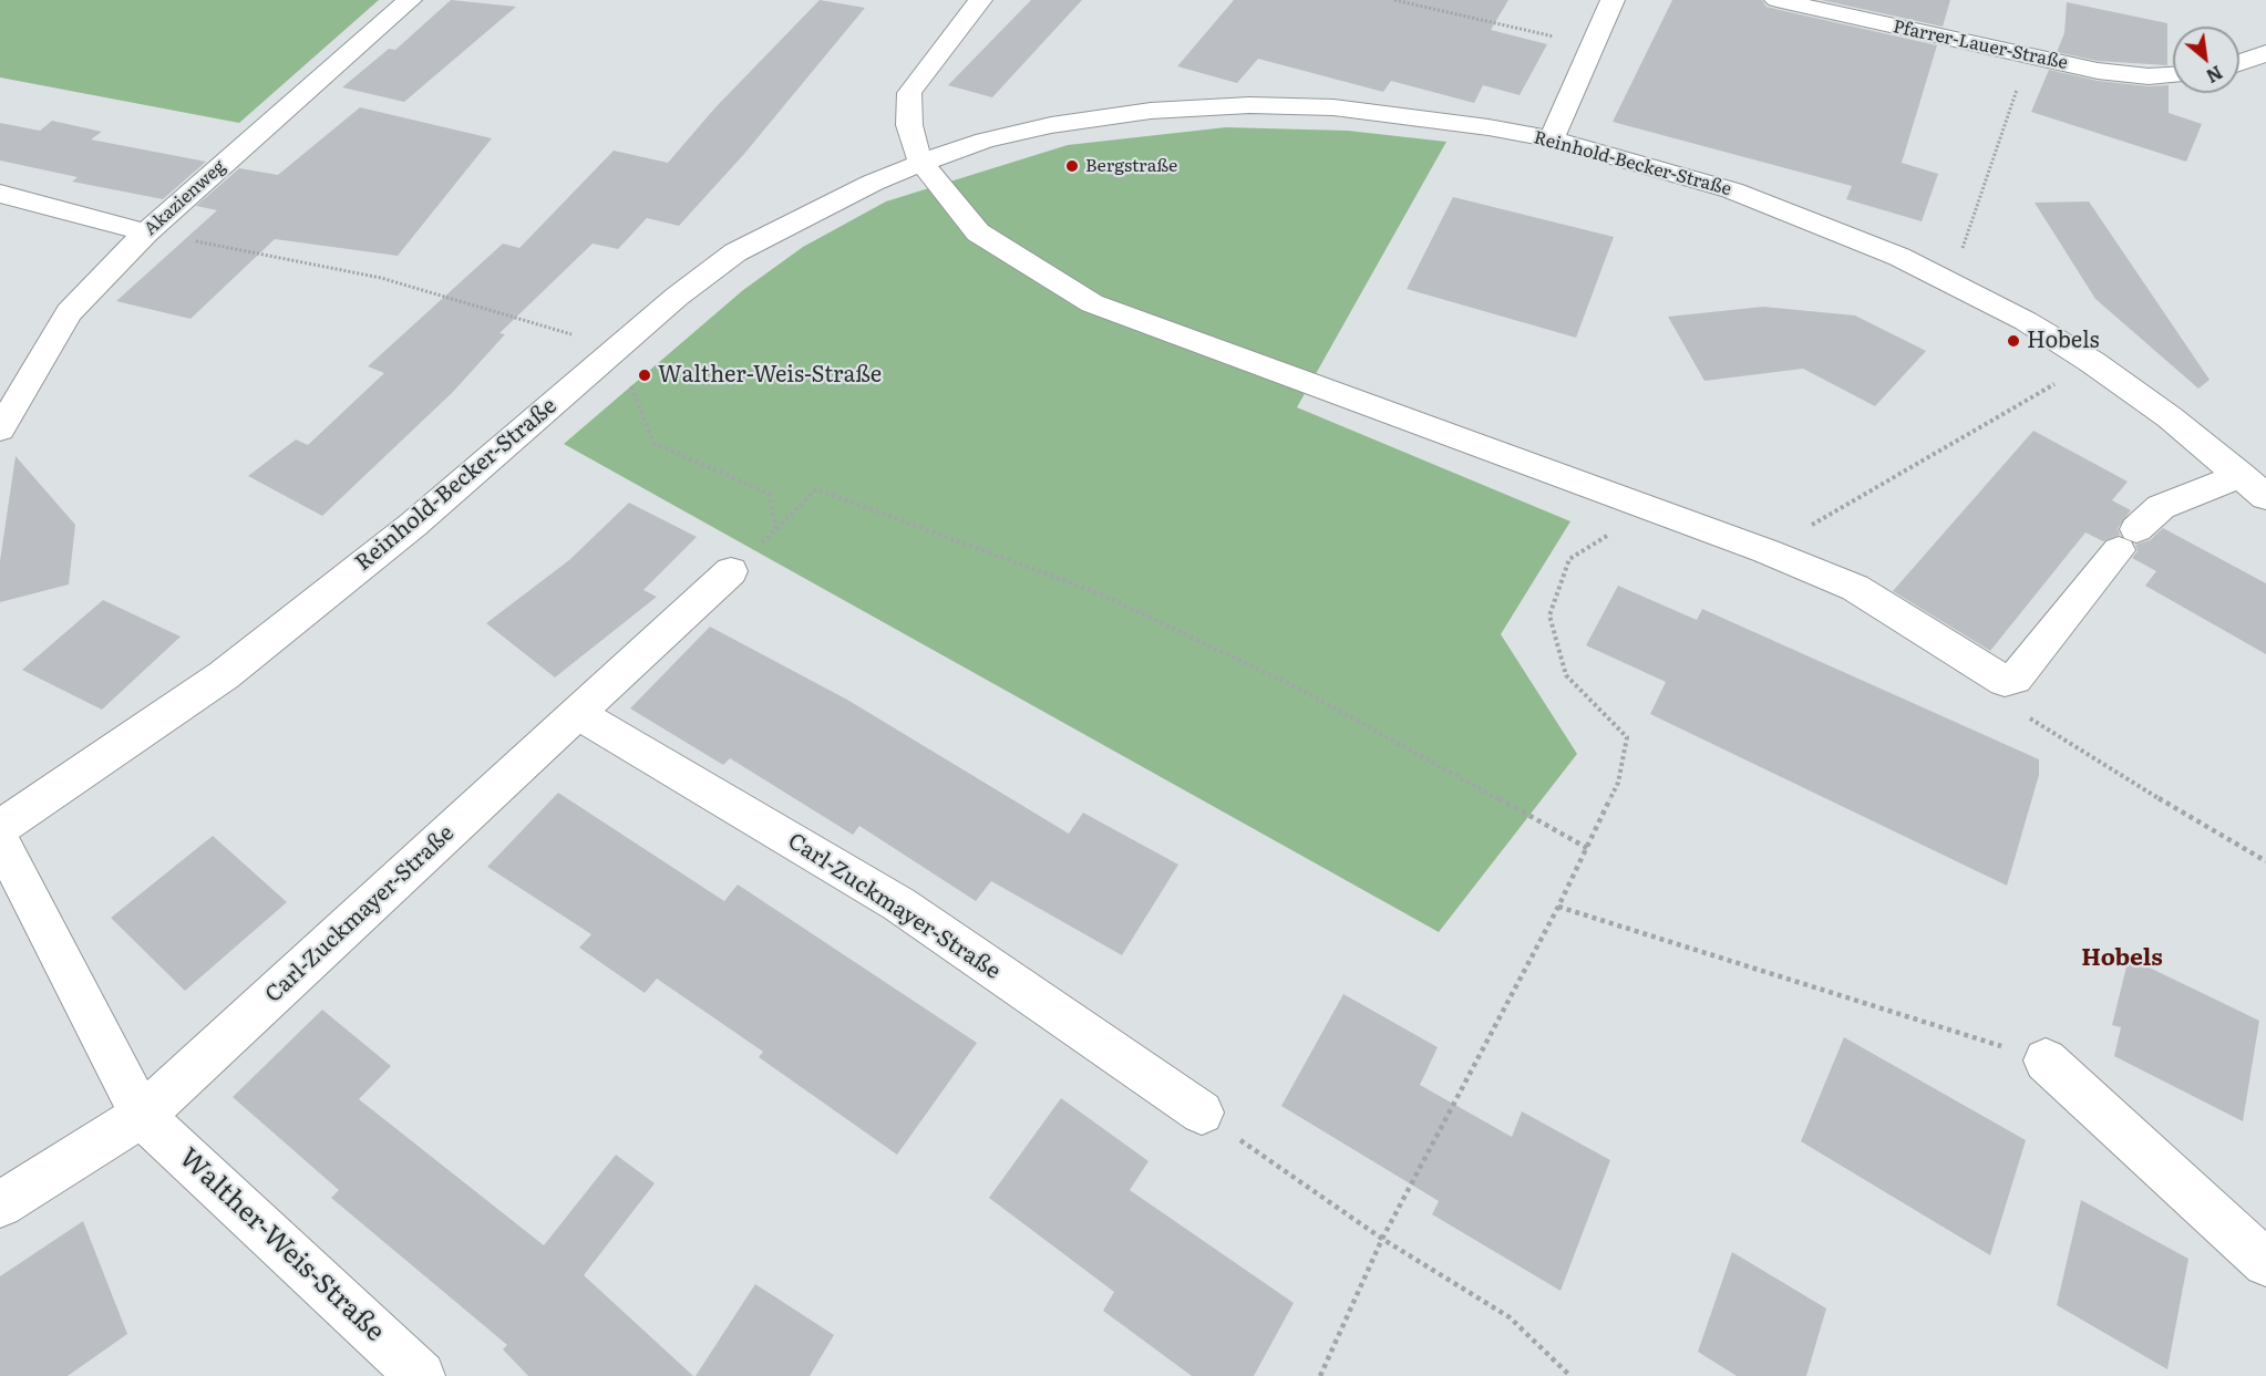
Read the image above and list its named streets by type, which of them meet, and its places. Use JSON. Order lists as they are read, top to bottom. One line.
{"streets":{"street":["Pfarrer-Lauer-Straße","Reinhold-Becker-Straße","Akazienweg","Carl-Zuckmayer-Straße","Walther-Weis-Straße"]},"crossings":[["Carl-Zuckmayer-Straße","Walther-Weis-Straße"]],"districts":["Hobels"],"places":["Bergstraße","Hobels","Walther-Weis-Straße"],"north":"bottom right"}
